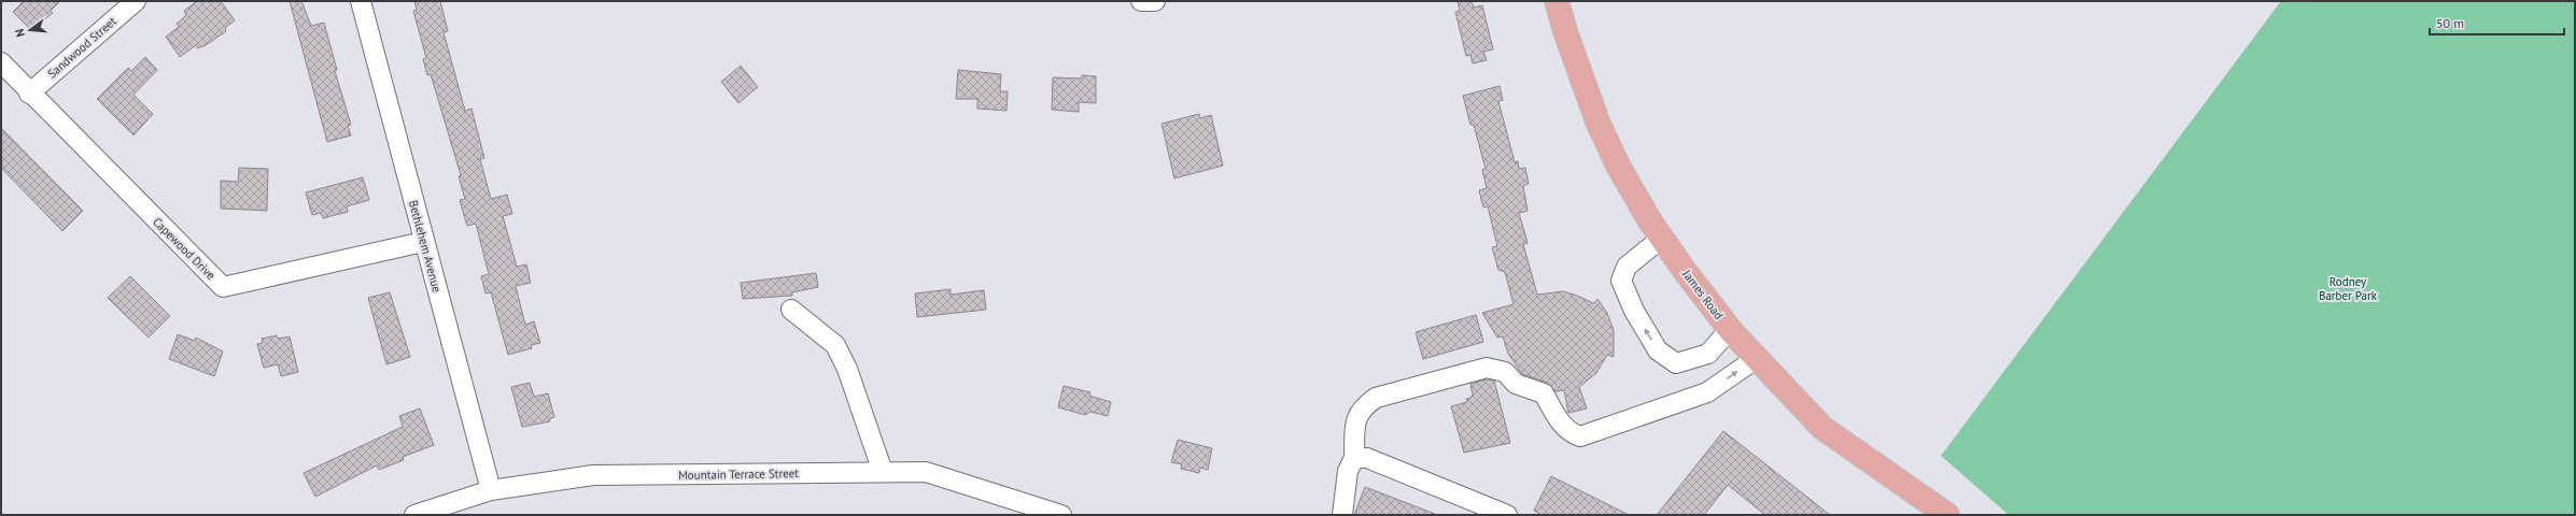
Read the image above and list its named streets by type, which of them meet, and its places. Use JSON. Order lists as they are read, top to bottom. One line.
{"streets":{"main road":["James Road"],"street":["Sandwood Street","Bethlehem Avenue","Capewood Drive","Mountain Terrace Street"]},"crossings":[["Sandwood Street","Capewood Drive"],["Bethlehem Avenue","Capewood Drive"],["Bethlehem Avenue","Mountain Terrace Street"]],"parks":["Rodney Barber Park"],"scale_bar":"50 m","north":"left"}
